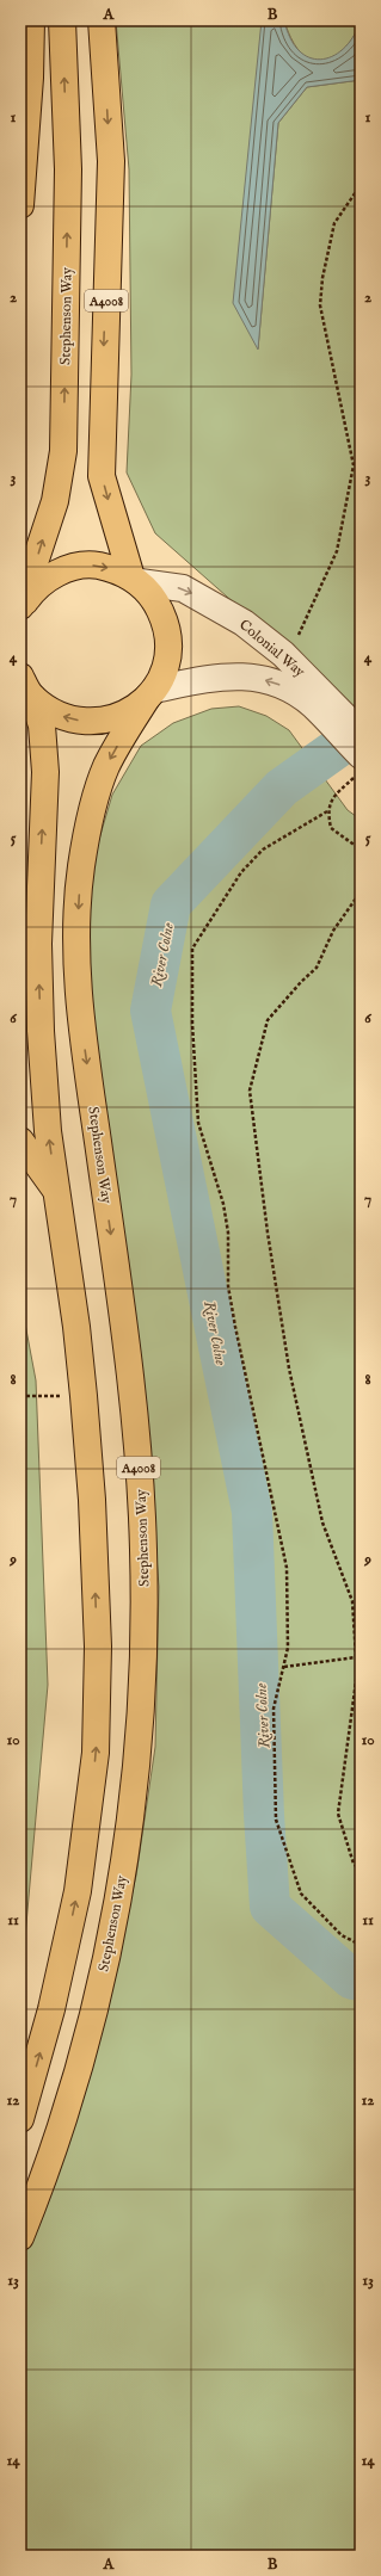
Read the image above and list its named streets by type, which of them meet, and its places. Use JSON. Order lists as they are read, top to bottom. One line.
{"streets":{"main road":["A4008","Stephenson Way"],"street":["Colonial Way"]},"crossings":[["A4008","Stephenson Way"],["A4008","Colonial Way"],["Stephenson Way","Colonial Way"]],"water":["River Colne"],"grid":{"columns":["A","B"],"rows":["1","2","3","4","5","6","7","8","9","10","11","12","13","14"]}}
